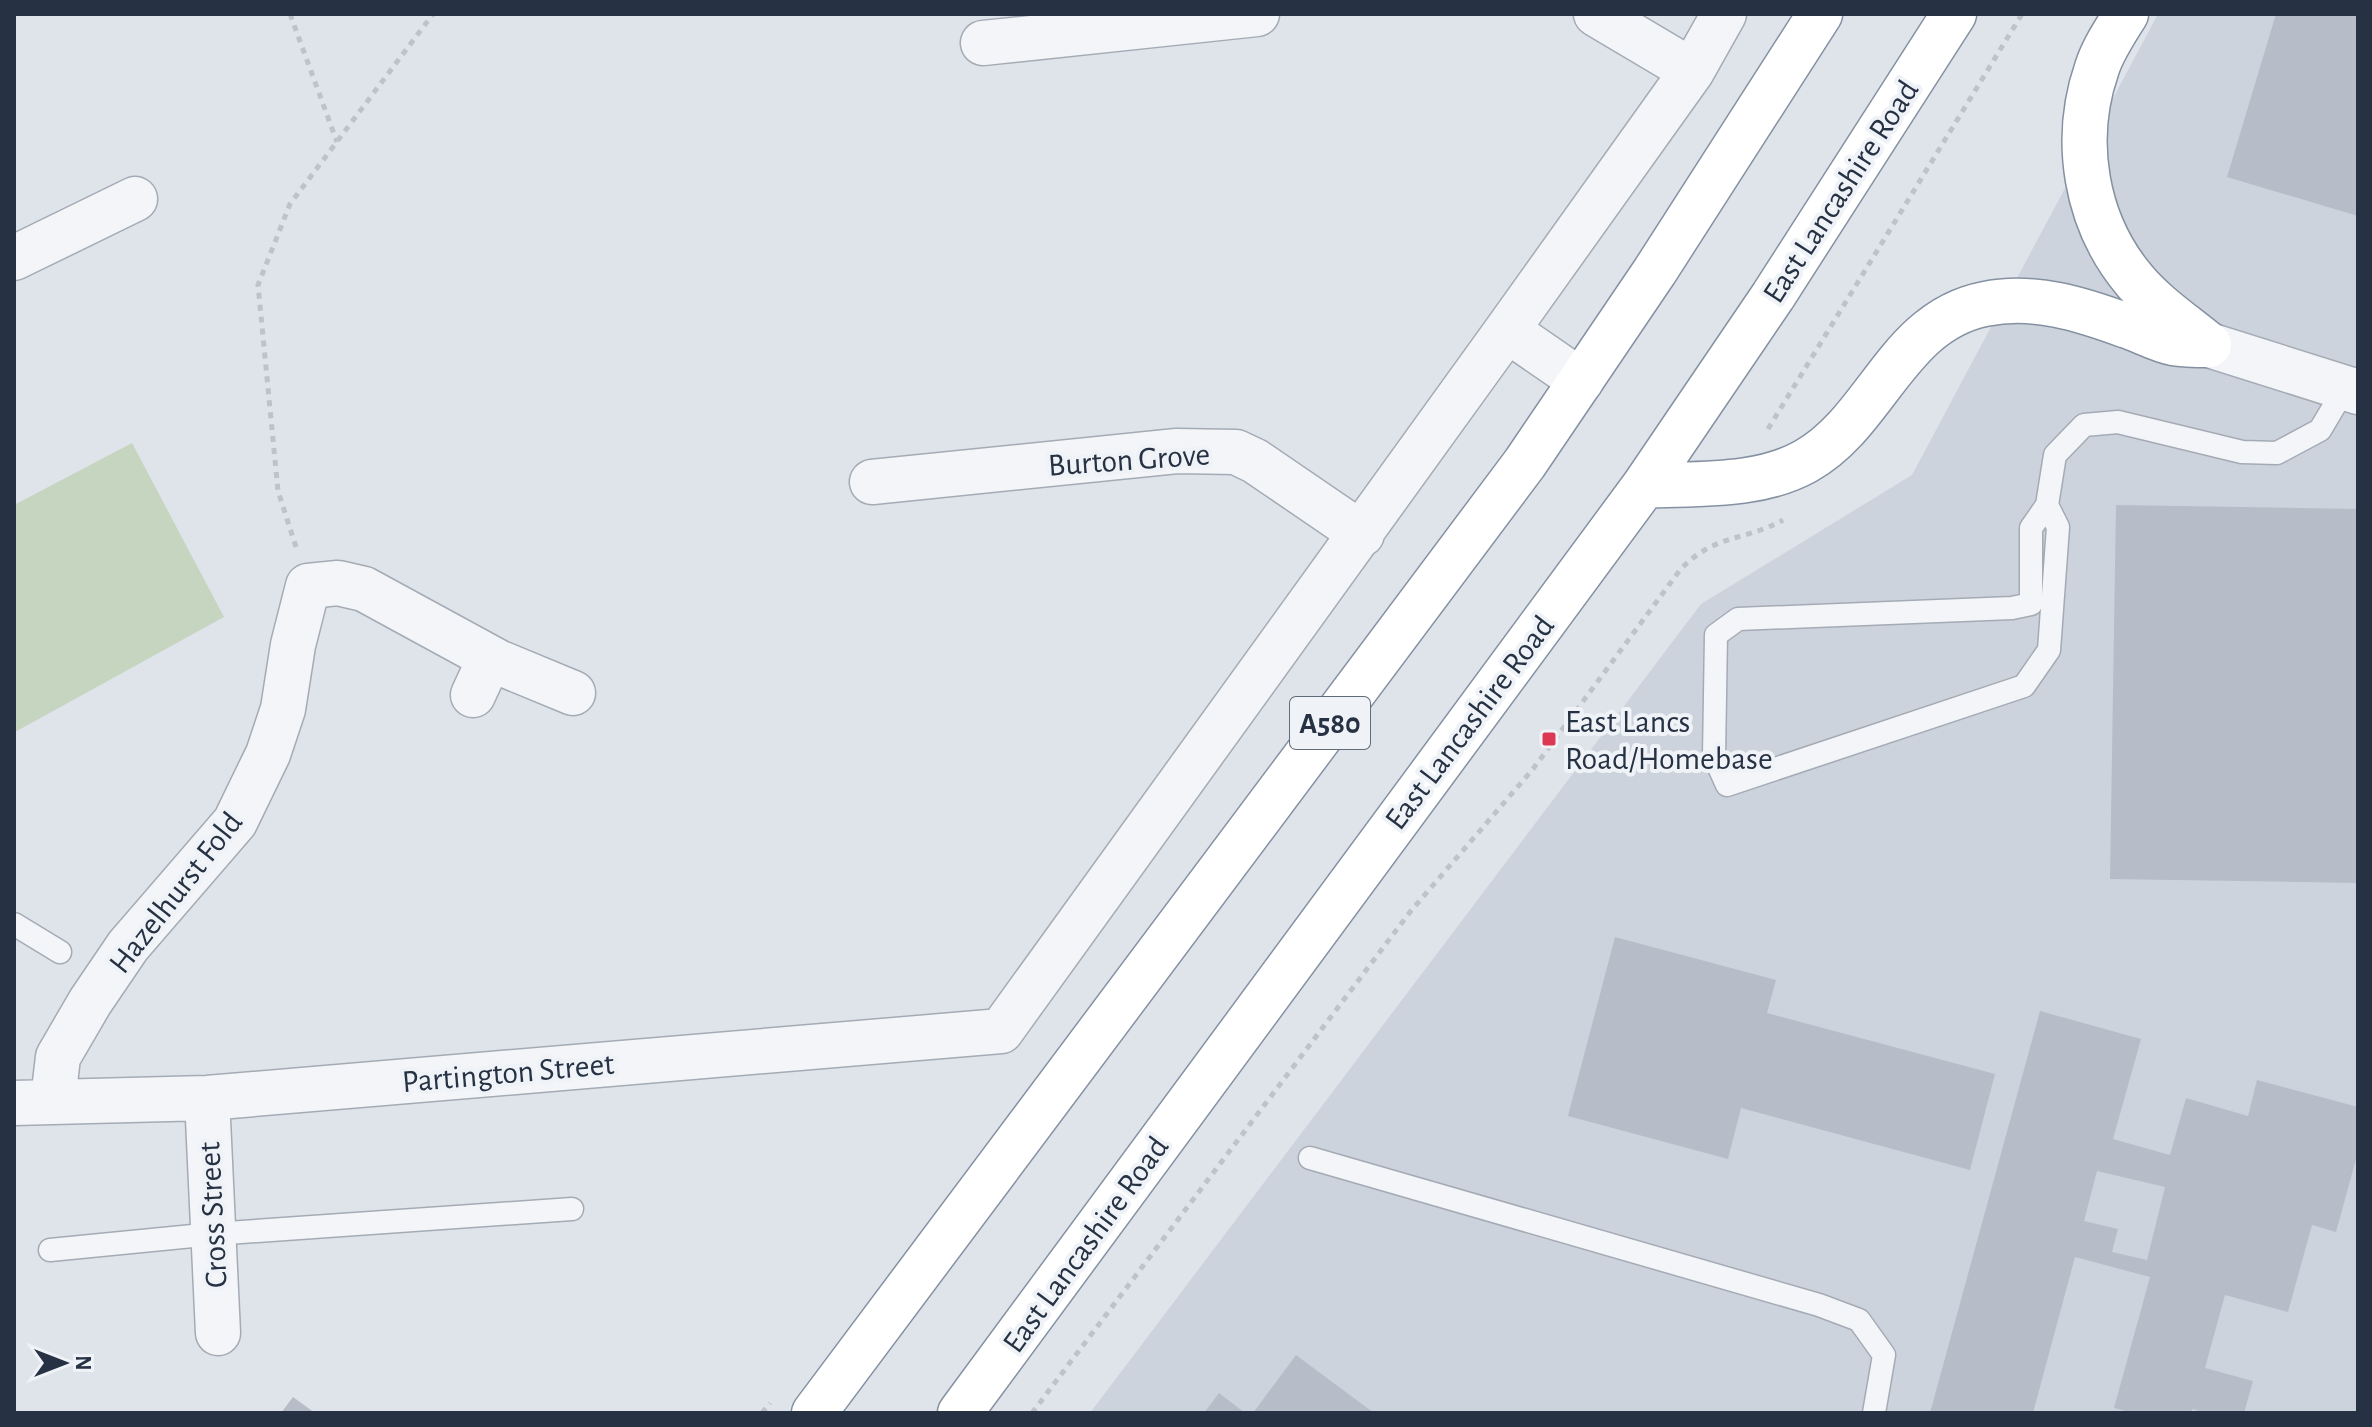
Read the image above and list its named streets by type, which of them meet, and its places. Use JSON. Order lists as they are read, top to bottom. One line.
{"streets":{"highway":["East Lancashire Road","A580"],"street":["Burton Grove","Hazelhurst Fold","Partington Street","Cross Street"]},"crossings":[["Burton Grove","Partington Street"],["Hazelhurst Fold","Partington Street"],["Partington Street","Cross Street"]],"places":{"transit":["East Lancs Road/Homebase"]},"north":"right"}
